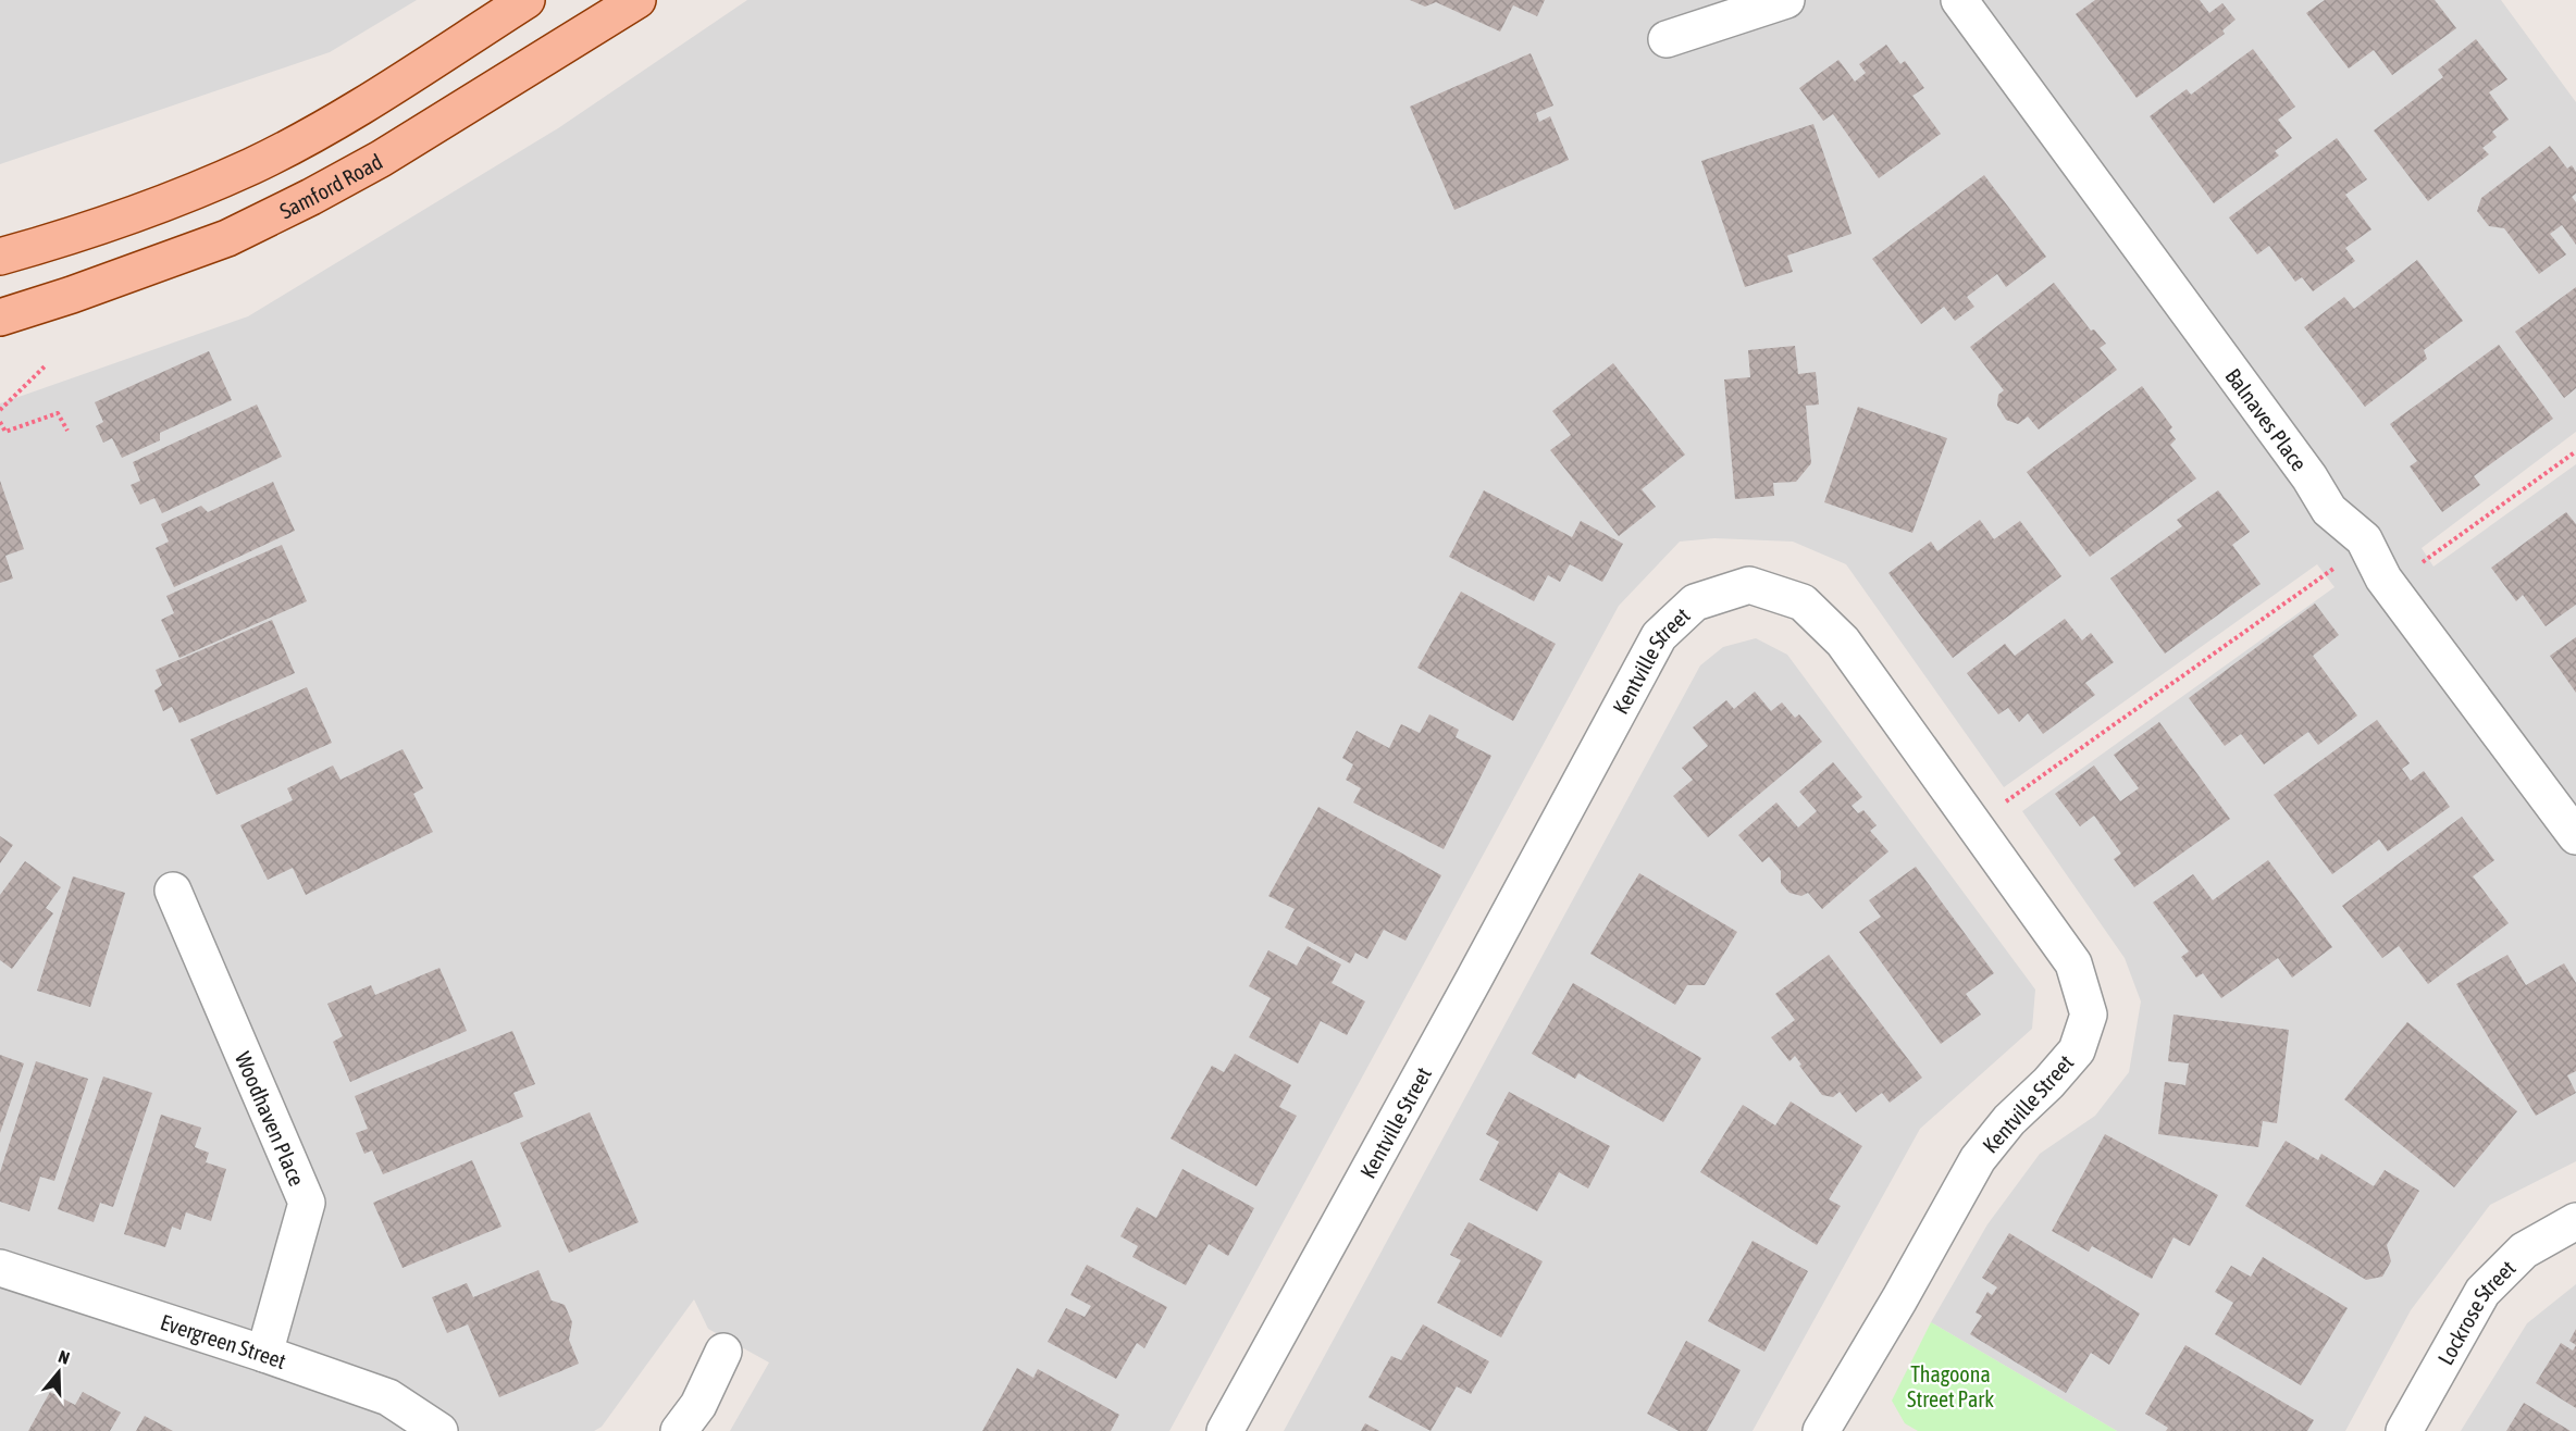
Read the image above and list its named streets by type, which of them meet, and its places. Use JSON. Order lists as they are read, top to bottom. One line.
{"streets":{"main road":["Samford Road"],"street":["Balnaves Place","Kentville Street","Woodhaven Place","Lockrose Street","Evergreen Street"]},"crossings":[["Woodhaven Place","Evergreen Street"]],"parks":["Thagoona Street Park"],"north":"top"}
